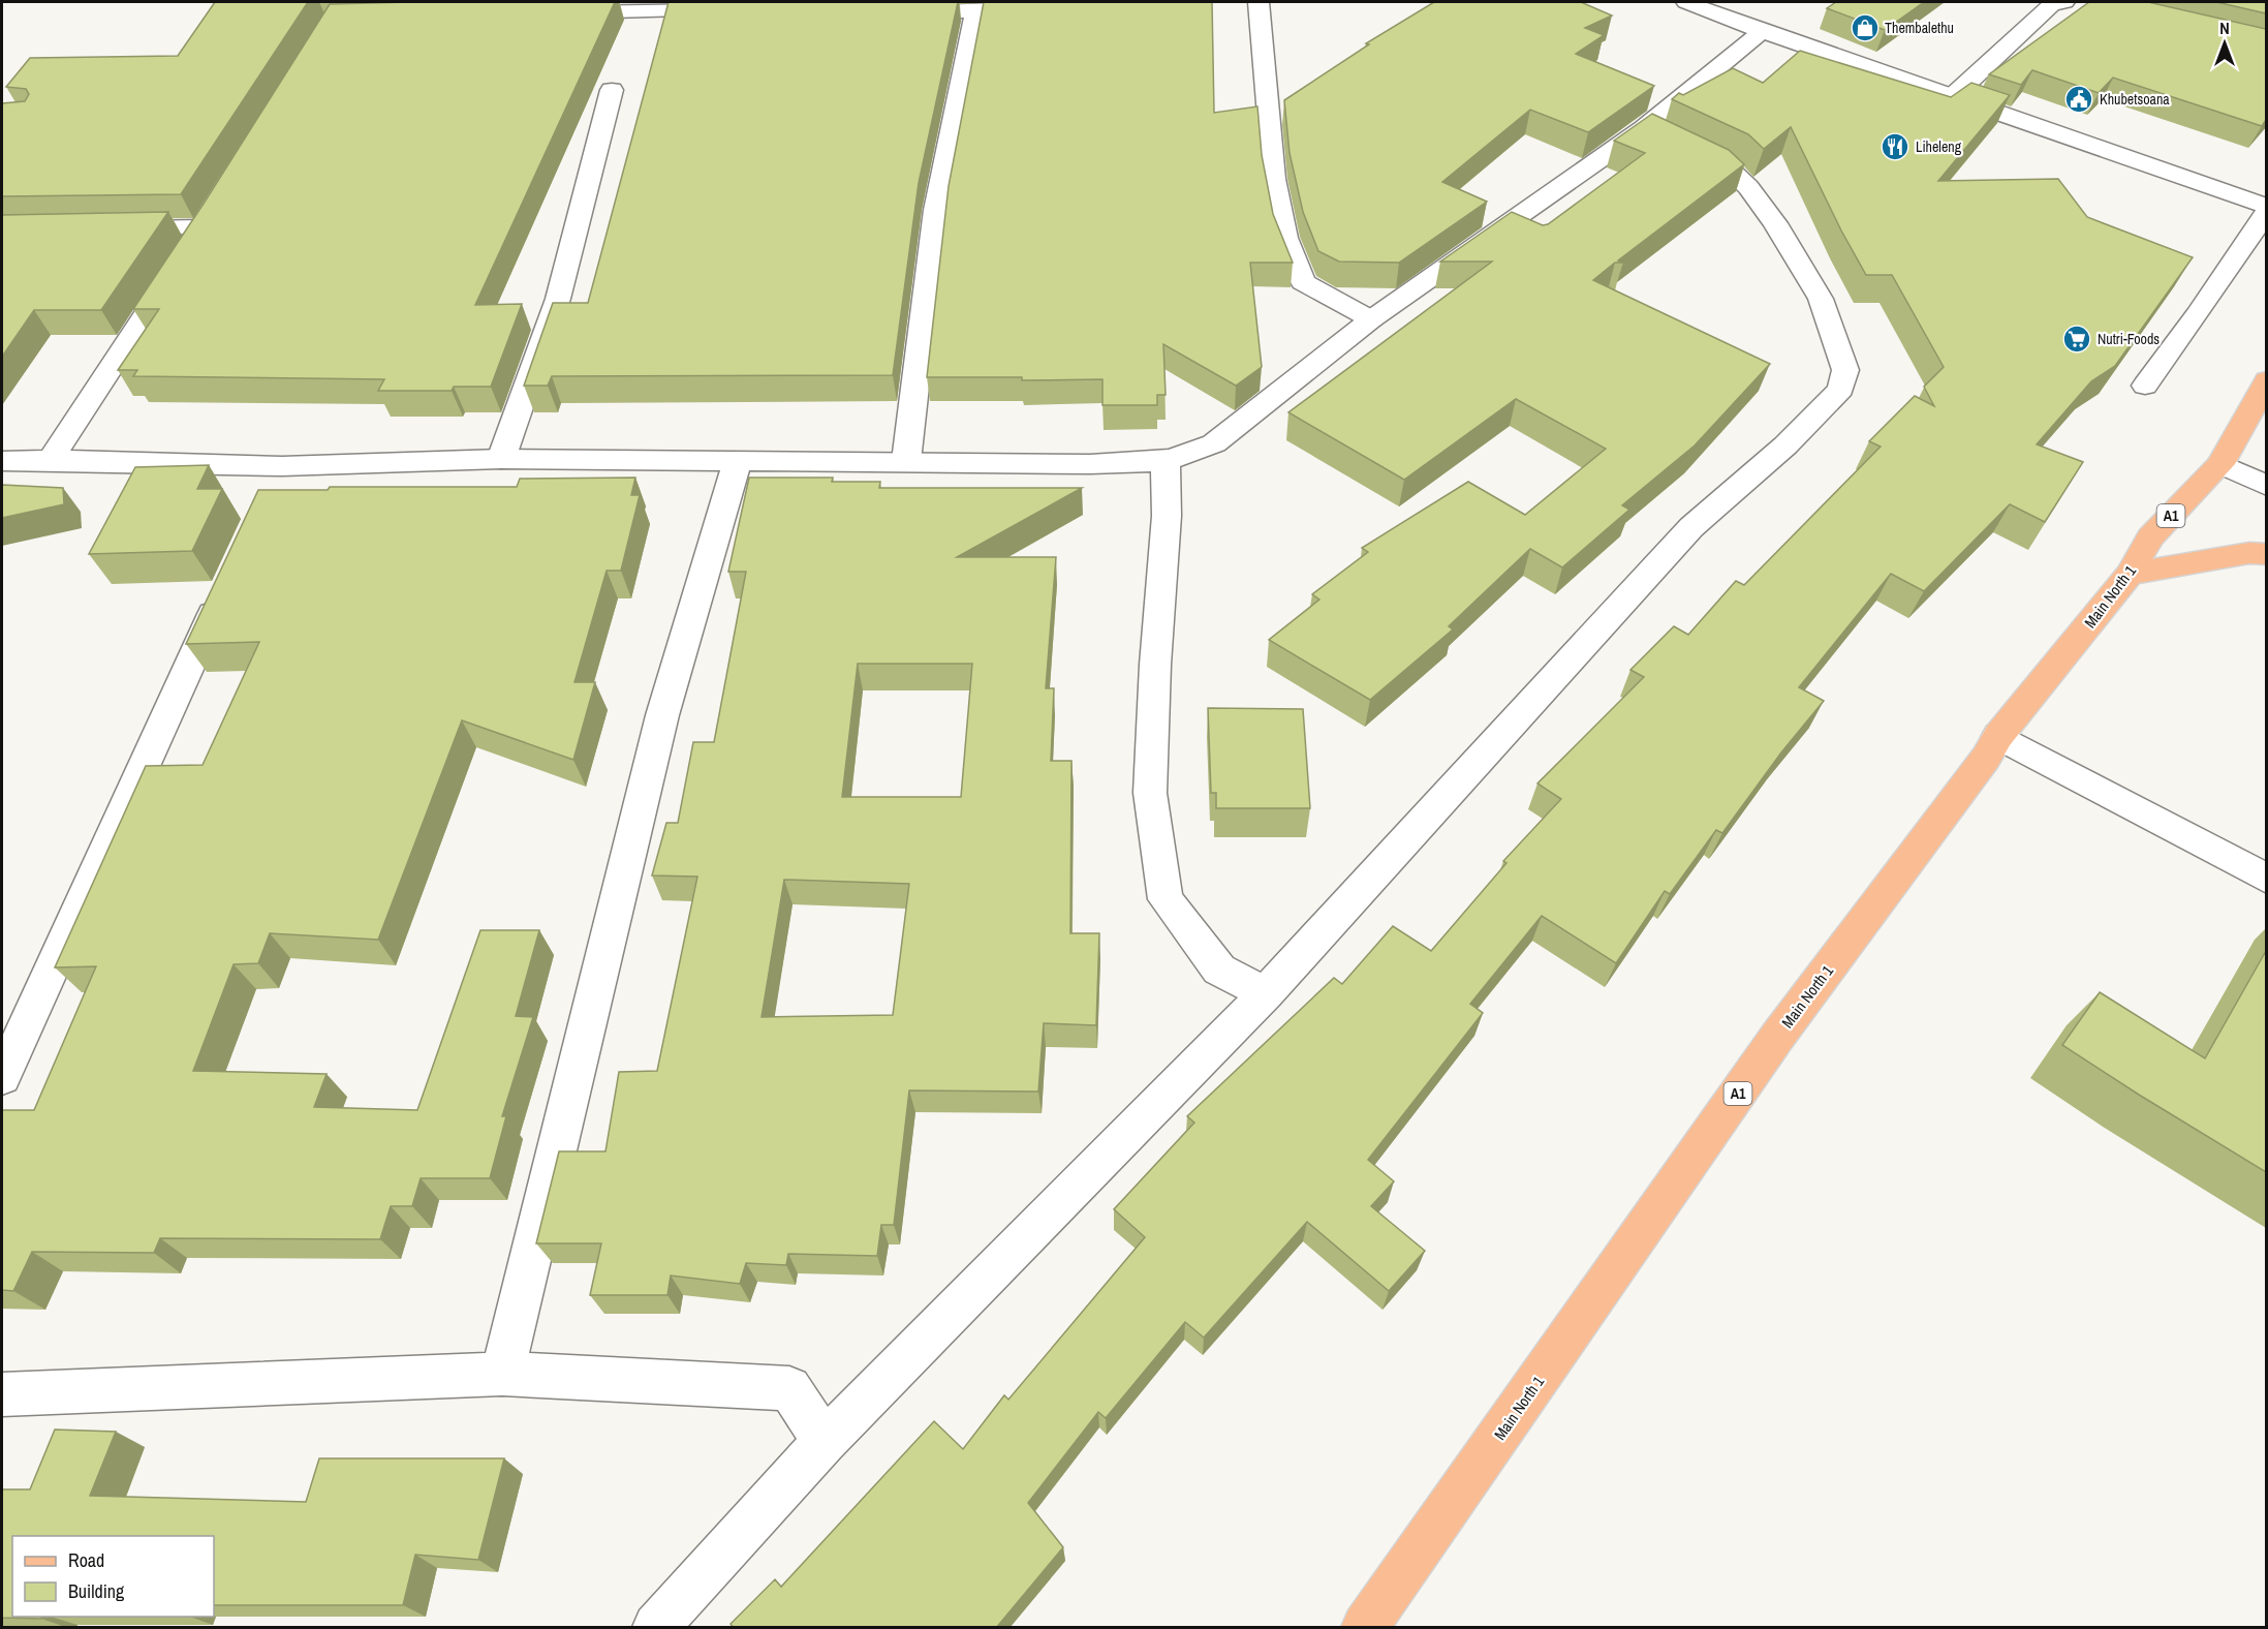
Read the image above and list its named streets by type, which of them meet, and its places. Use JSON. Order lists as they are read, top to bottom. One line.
{"streets":{"main road":["A1","Main North 1"]},"places":{"shop":["Thembalethu"],"public building":["Khubetsoana"],"restaurant":["Liheleng"],"supermarket":["Nutri-Foods"]},"legend":["Road","Building"],"north":"top"}
